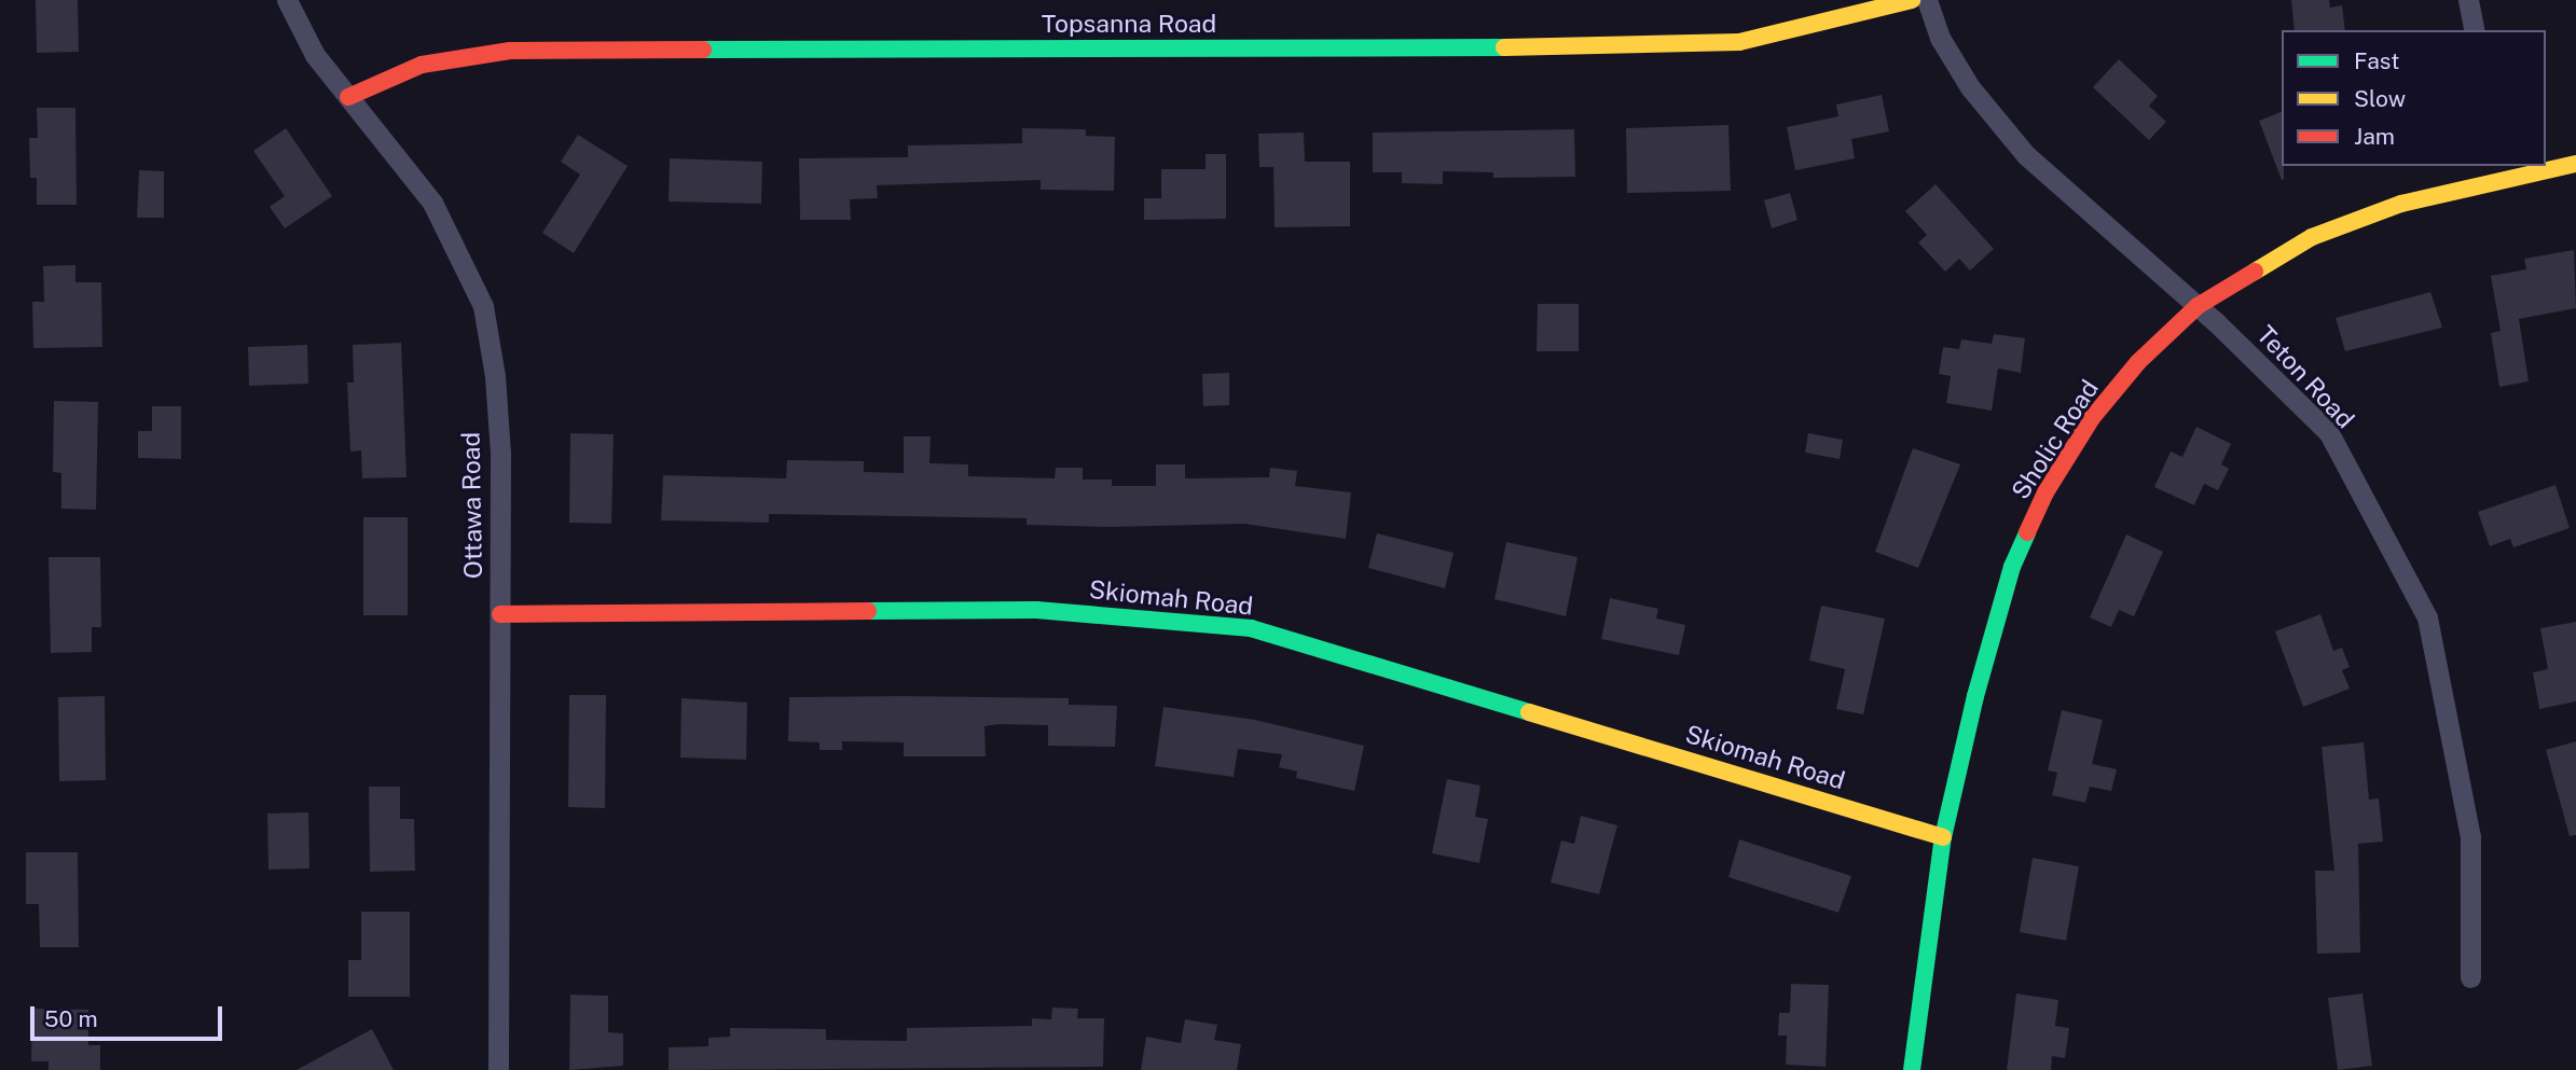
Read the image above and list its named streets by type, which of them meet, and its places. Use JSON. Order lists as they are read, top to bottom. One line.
{"streets":{"street":["Topsanna Road","Teton Road","Sholic Road","Ottawa Road","Skiomah Road"]},"crossings":[["Topsanna Road","Ottawa Road"],["Teton Road","Sholic Road"],["Sholic Road","Skiomah Road"],["Ottawa Road","Skiomah Road"]],"legend":["Fast","Slow","Jam"],"scale_bar":"50 m"}
